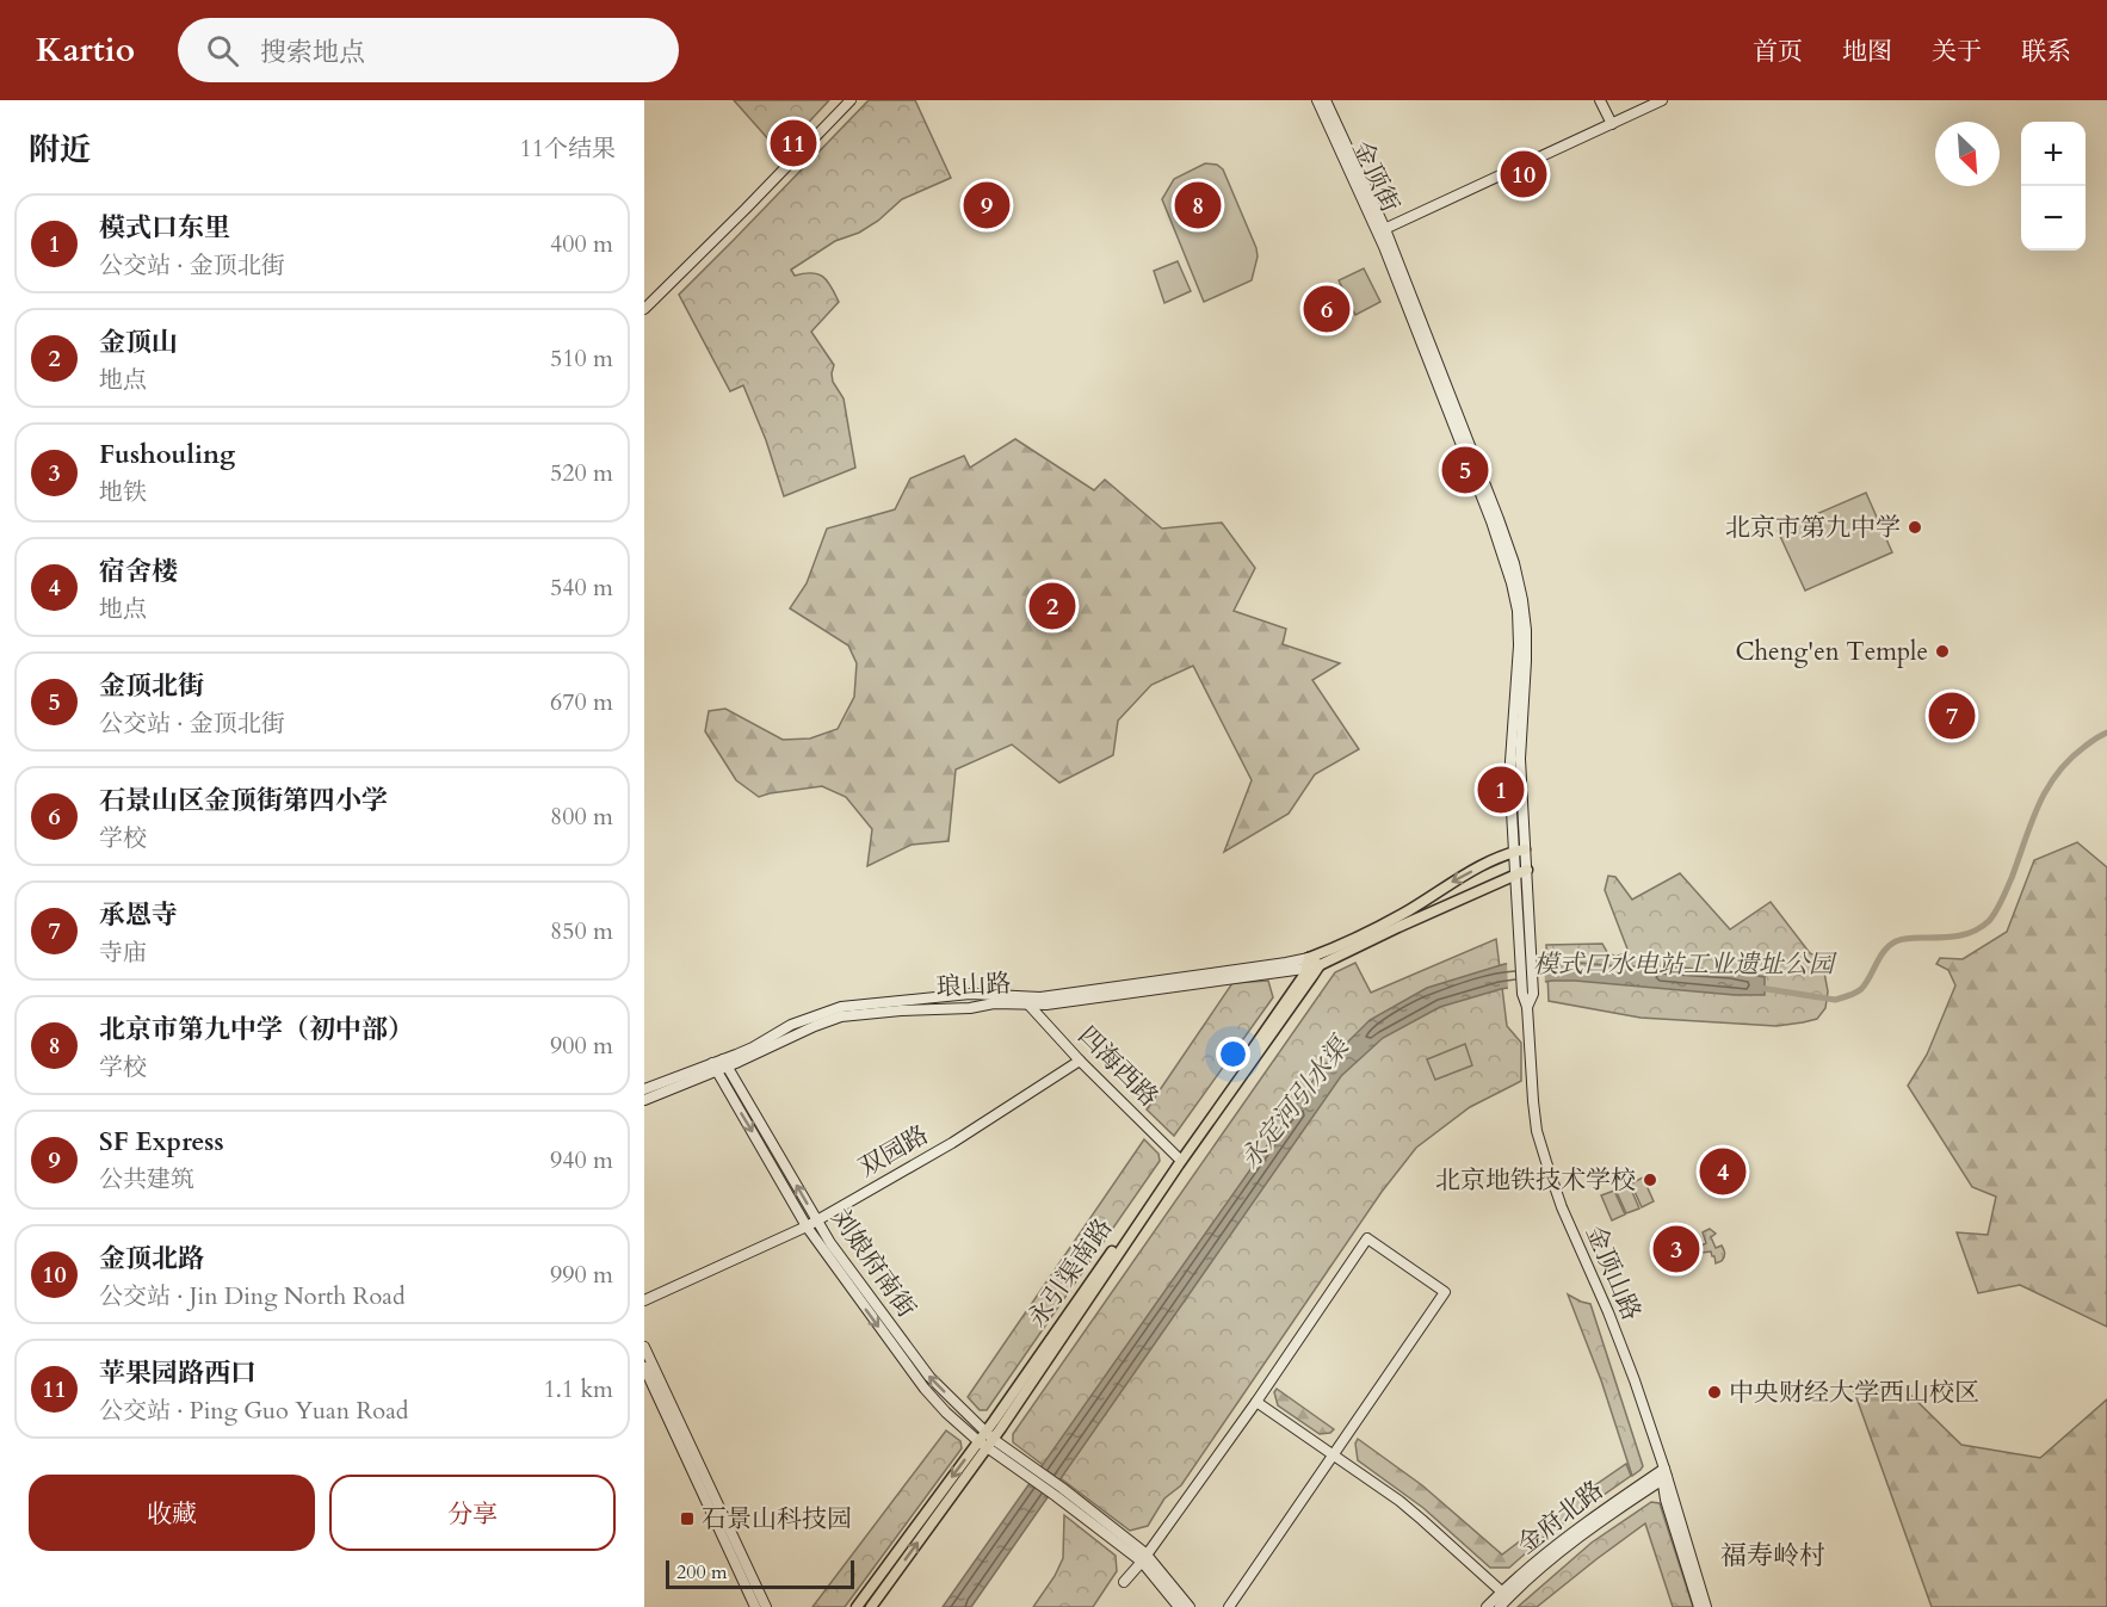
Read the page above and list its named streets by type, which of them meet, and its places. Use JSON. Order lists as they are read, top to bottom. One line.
{"streets":{"main road":["金顶街","琅山路","四海西路","双园路","刘娘府南街","永引渠南路","金顶山路","金府北路"]},"crossings":[["琅山路","四海西路"],["琅山路","刘娘府南街"],["琅山路","永引渠南路"],["四海西路","双园路"],["四海西路","永引渠南路"],["双园路","刘娘府南街"],["刘娘府南街","永引渠南路"],["金顶山路","金府北路"]],"districts":["福寿岭村"],"water":["永定河引水渠"],"parks":["模式口水电站工业遗址公园"],"places":{"other":["北京市第九中学","Cheng'en Temple","北京地铁技术学校","中央财经大学西山校区"],"transit":["石景山科技园"]},"scale_bar":"200 m","north":"bottom right","page":{"header":"Kartio","search":"搜索地点","nav":["首页","地图","关于","联系"],"heading":["附近","11个结果"],"pins":["11","10","8","9","6","5","2","7","1","4","3"],"map_buttons":["+","−"],"list":[{"mark":"1","name":"模式口东里","note":"公交站 · 金顶北街","value":"400 m"},{"mark":"2","name":"金顶山","note":"地点","value":"510 m"},{"mark":"3","name":"Fushouling","note":"地铁","value":"520 m"},{"mark":"4","name":"宿舍楼","note":"地点","value":"540 m"},{"mark":"5","name":"金顶北街","note":"公交站 · 金顶北街","value":"670 m"},{"mark":"6","name":"石景山区金顶街第四小学","note":"学校","value":"800 m"},{"mark":"7","name":"承恩寺","note":"寺庙","value":"850 m"},{"mark":"8","name":"北京市第九中学（初中部）","note":"学校","value":"900 m"},{"mark":"9","name":"SF Express","note":"公共建筑","value":"940 m"},{"mark":"10","name":"金顶北路","note":"公交站 · Jin Ding North Road","value":"990 m"},{"mark":"11","name":"苹果园路西口","note":"公交站 · Ping Guo Yuan Road","value":"1.1 km"}],"buttons":["收藏","分享"],"scale":"200 m"}}
